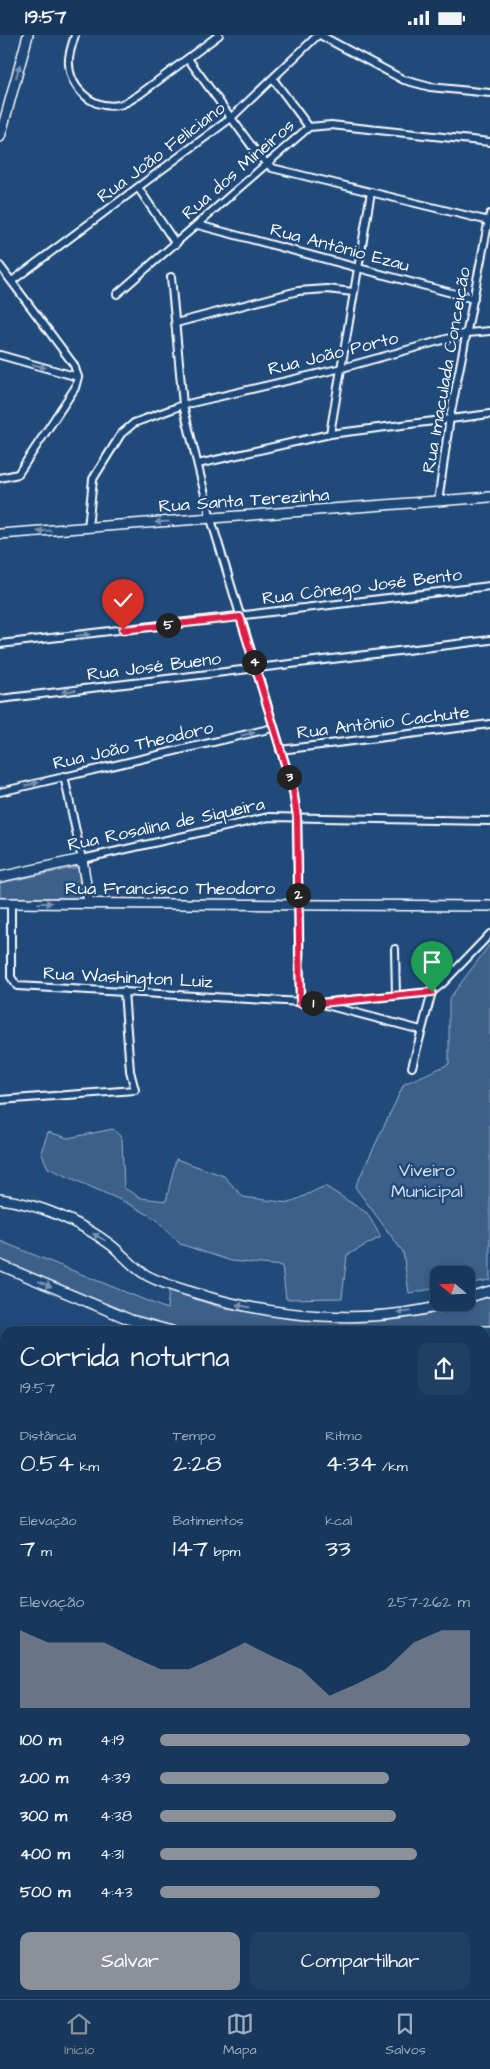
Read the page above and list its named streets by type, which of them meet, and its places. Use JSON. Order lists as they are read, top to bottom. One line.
{"streets":{"street":["Rua João Feliciano","Rua dos Mineiros","Rua Antônio Ezau","Rua João Porto","Rua Imaculada Conceição","Rua Santa Terezinha","Rua Cônego José Bento","Rua José Bueno","Rua Antônio Cachute","Rua João Theodoro","Rua Rosalina de Siqueira","Rua Francisco Theodoro","Rua Washington Luiz"]},"crossings":[["Rua dos Mineiros","Rua Antônio Ezau"],["Rua Antônio Ezau","Rua Imaculada Conceição"],["Rua João Porto","Rua Imaculada Conceição"],["Rua João Porto","Rua Santa Terezinha"],["Rua Imaculada Conceição","Rua Santa Terezinha"],["Rua Francisco Theodoro","Rua Washington Luiz"]],"one_way":["Rua Santa Terezinha","Rua Cônego José Bento","Rua José Bueno","Rua João Theodoro"],"parks":["Viveiro Municipal"],"north":"left","page":{"status":"19:57","pins":["5","4","3","2","1"],"heading":["Corrida noturna","19:57"],"stats":[["Distância","0.54 km"],["Tempo","2:28"],["Ritmo","4:34 /km"],["Elevação","7 m"],["Batimentos","147 bpm"],["kcal","33"]],"chart":["Elevação","257–262 m"],"list":[{"name":"100 m","note":"4:19"},{"name":"200 m","note":"4:39"},{"name":"300 m","note":"4:38"},{"name":"400 m","note":"4:31"},{"name":"500 m","note":"4:43"}],"buttons":["Salvar","Compartilhar"],"tabs":["Início","Mapa","Salvos"]}}
